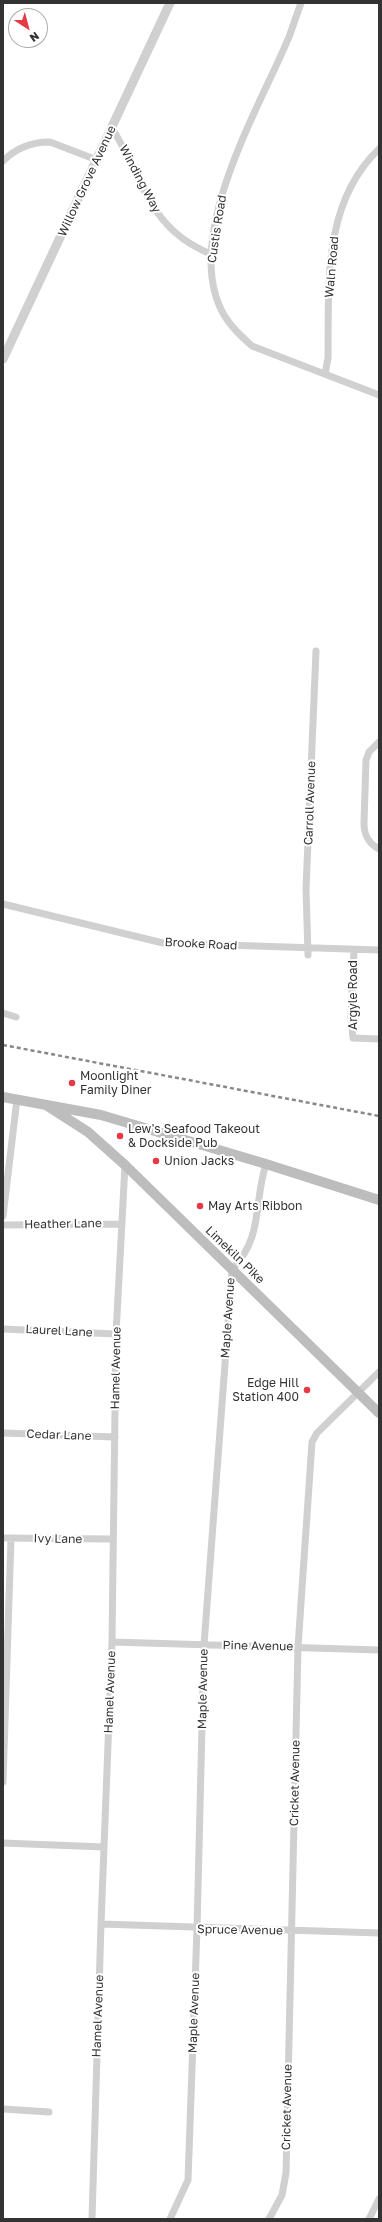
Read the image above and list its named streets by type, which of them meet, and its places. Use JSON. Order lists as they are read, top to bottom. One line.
{"streets":{"main road":["Limekiln Pike"],"street":["Winding Way","Willow Grove Avenue","Custis Road","Waln Road","Carroll Avenue","Brooke Road","Argyle Road","Heather Lane","Maple Avenue","Laurel Lane","Hamel Avenue","Cedar Lane","Ivy Lane","Pine Avenue","Cricket Avenue","Spruce Avenue"]},"crossings":[["Winding Way","Willow Grove Avenue"],["Winding Way","Custis Road"],["Custis Road","Waln Road"],["Carroll Avenue","Brooke Road"],["Brooke Road","Argyle Road"],["Heather Lane","Hamel Avenue"],["Limekiln Pike","Maple Avenue"],["Limekiln Pike","Hamel Avenue"],["Limekiln Pike","Cricket Avenue"],["Maple Avenue","Pine Avenue"],["Maple Avenue","Spruce Avenue"],["Laurel Lane","Hamel Avenue"],["Hamel Avenue","Cedar Lane"],["Hamel Avenue","Ivy Lane"],["Hamel Avenue","Pine Avenue"],["Hamel Avenue","Spruce Avenue"],["Pine Avenue","Cricket Avenue"],["Cricket Avenue","Spruce Avenue"]],"places":["Moonlight Family Diner","Lew's Seafood Takeout & Dockside Pub","Union Jacks","May Arts Ribbon","Edge Hill Station 400"],"north":"bottom right"}
